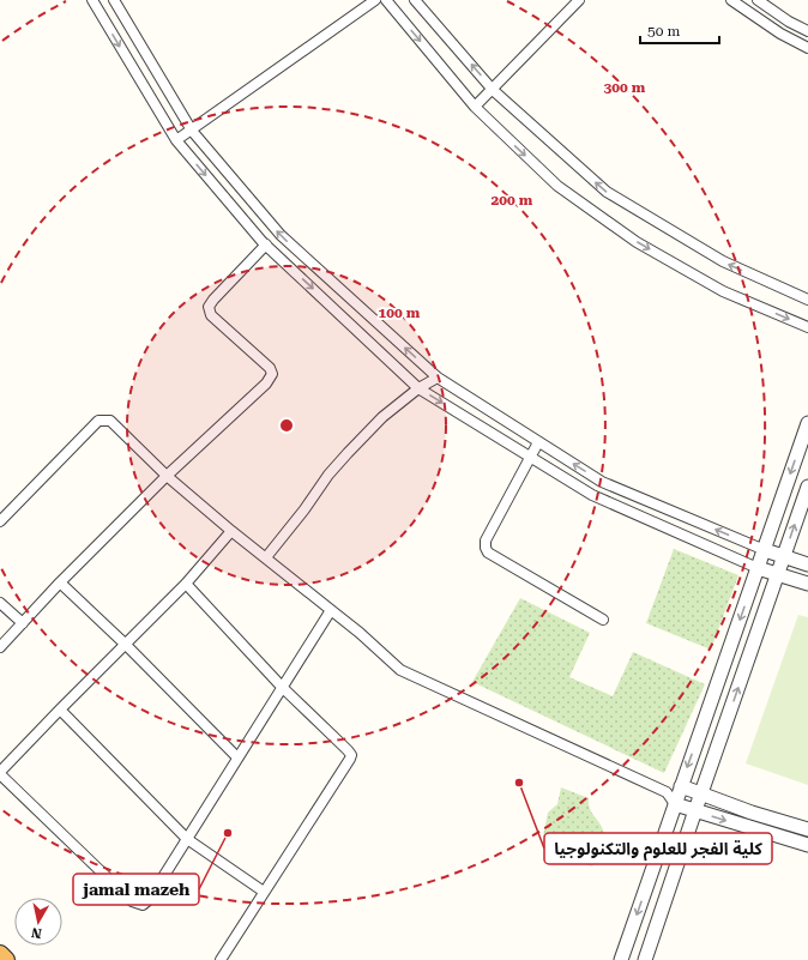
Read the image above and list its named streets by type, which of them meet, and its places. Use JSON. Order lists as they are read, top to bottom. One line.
{"places":["كلية الفجر للعلوم والتكنولوجيا","jamal mazeh"],"scale_bar":"50 m","north":"bottom","rings":["300 m","200 m","100 m"]}
